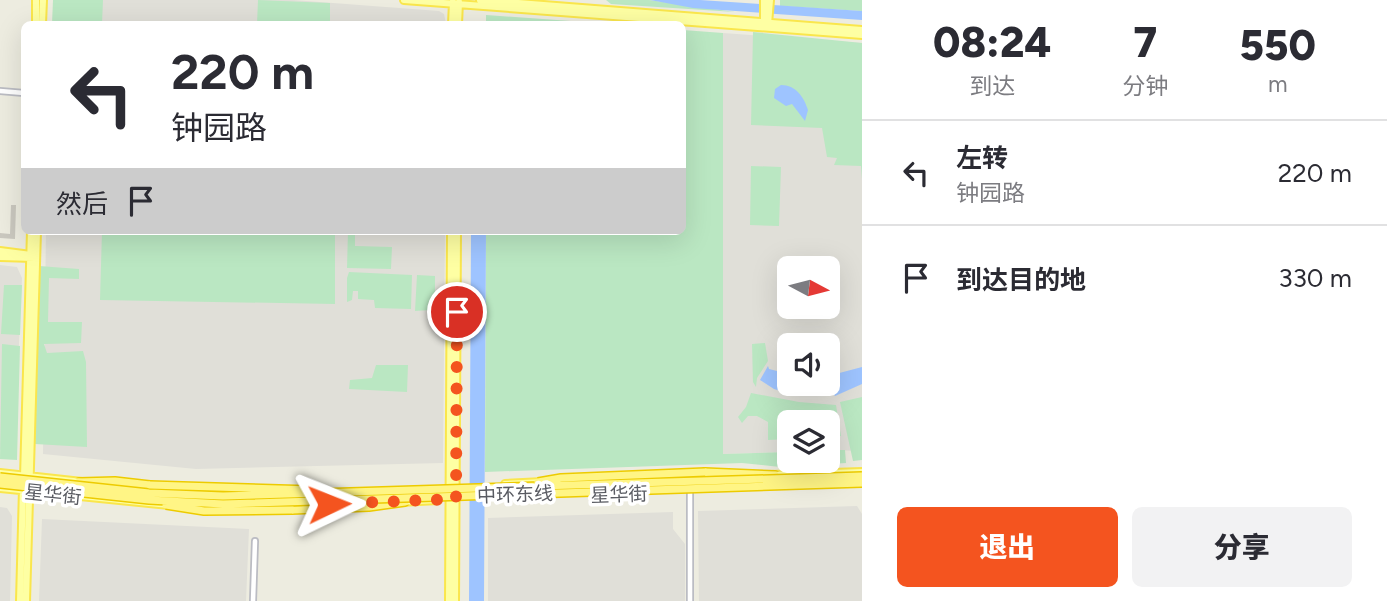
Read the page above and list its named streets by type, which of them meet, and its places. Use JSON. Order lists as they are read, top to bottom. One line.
{"streets":{"highway":["中环东线"],"main road":["星华街"]},"crossings":[["星华街","中环东线"]],"north":"right","page":{"eta":["08:24","到达","7","分钟","550","m"],"turn":["220 m","钟园路"],"list":[{"name":"左转","note":"钟园路","value":"220 m"},{"name":"到达目的地","value":"330 m"}],"then":"然后","buttons":["退出","分享"]}}
